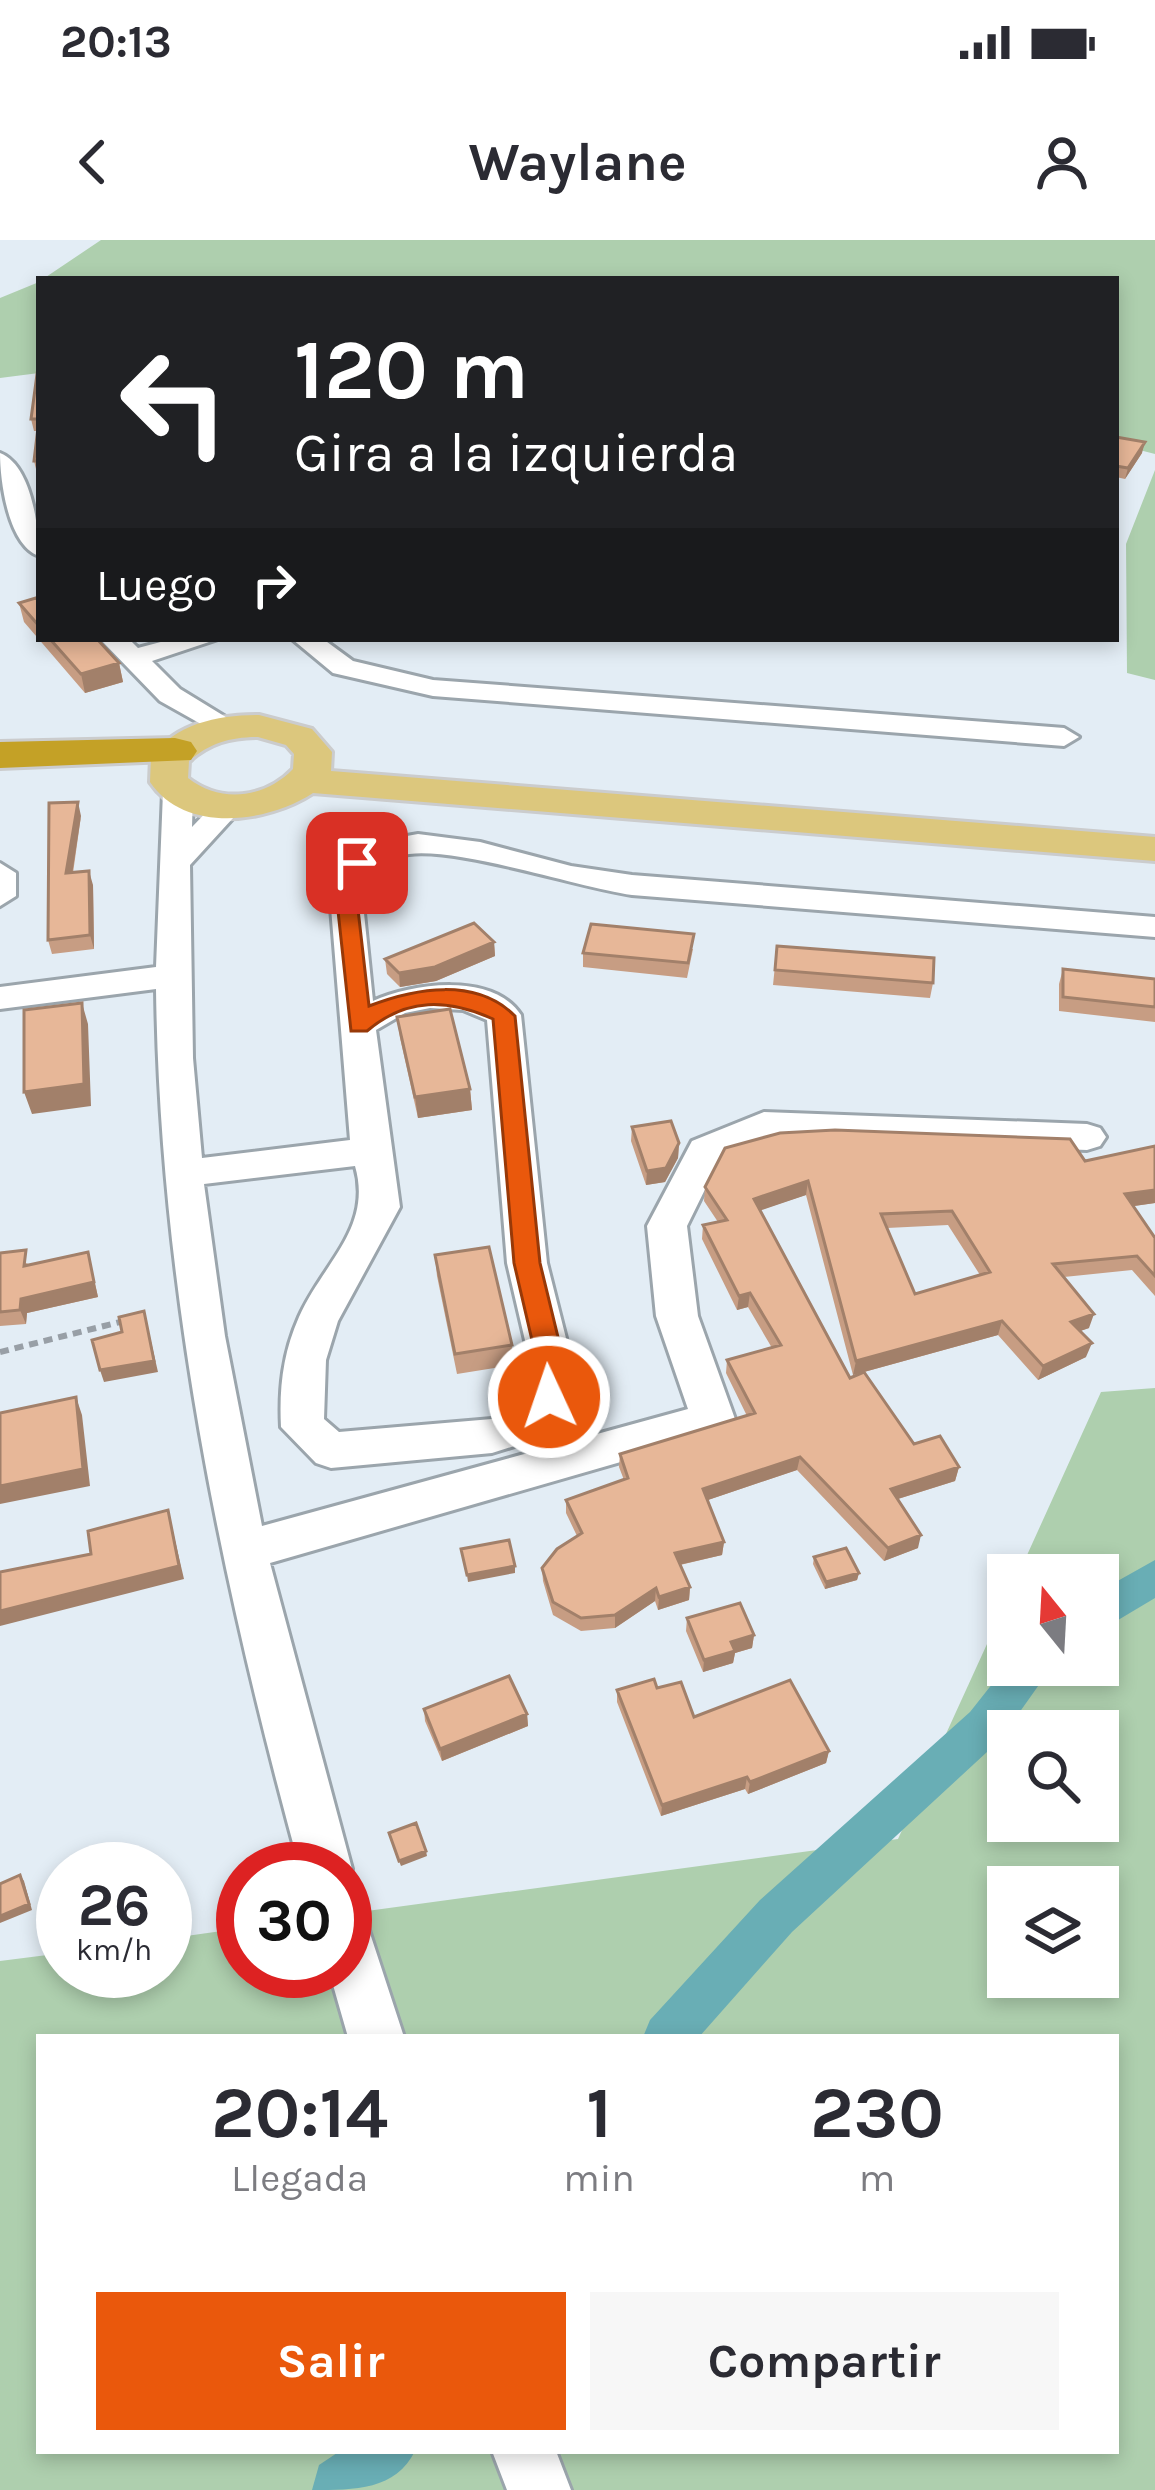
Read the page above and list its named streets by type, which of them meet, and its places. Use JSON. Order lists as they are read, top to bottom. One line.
{"north":"top","page":{"status":"20:13","header":"Waylane","turn":["120 m","Gira a la izquierda"],"then":"Luego","speed":"26 km/h","limit":"30","eta":["20:14","Llegada","1","min","230","m"],"buttons":["Salir","Compartir"]}}
